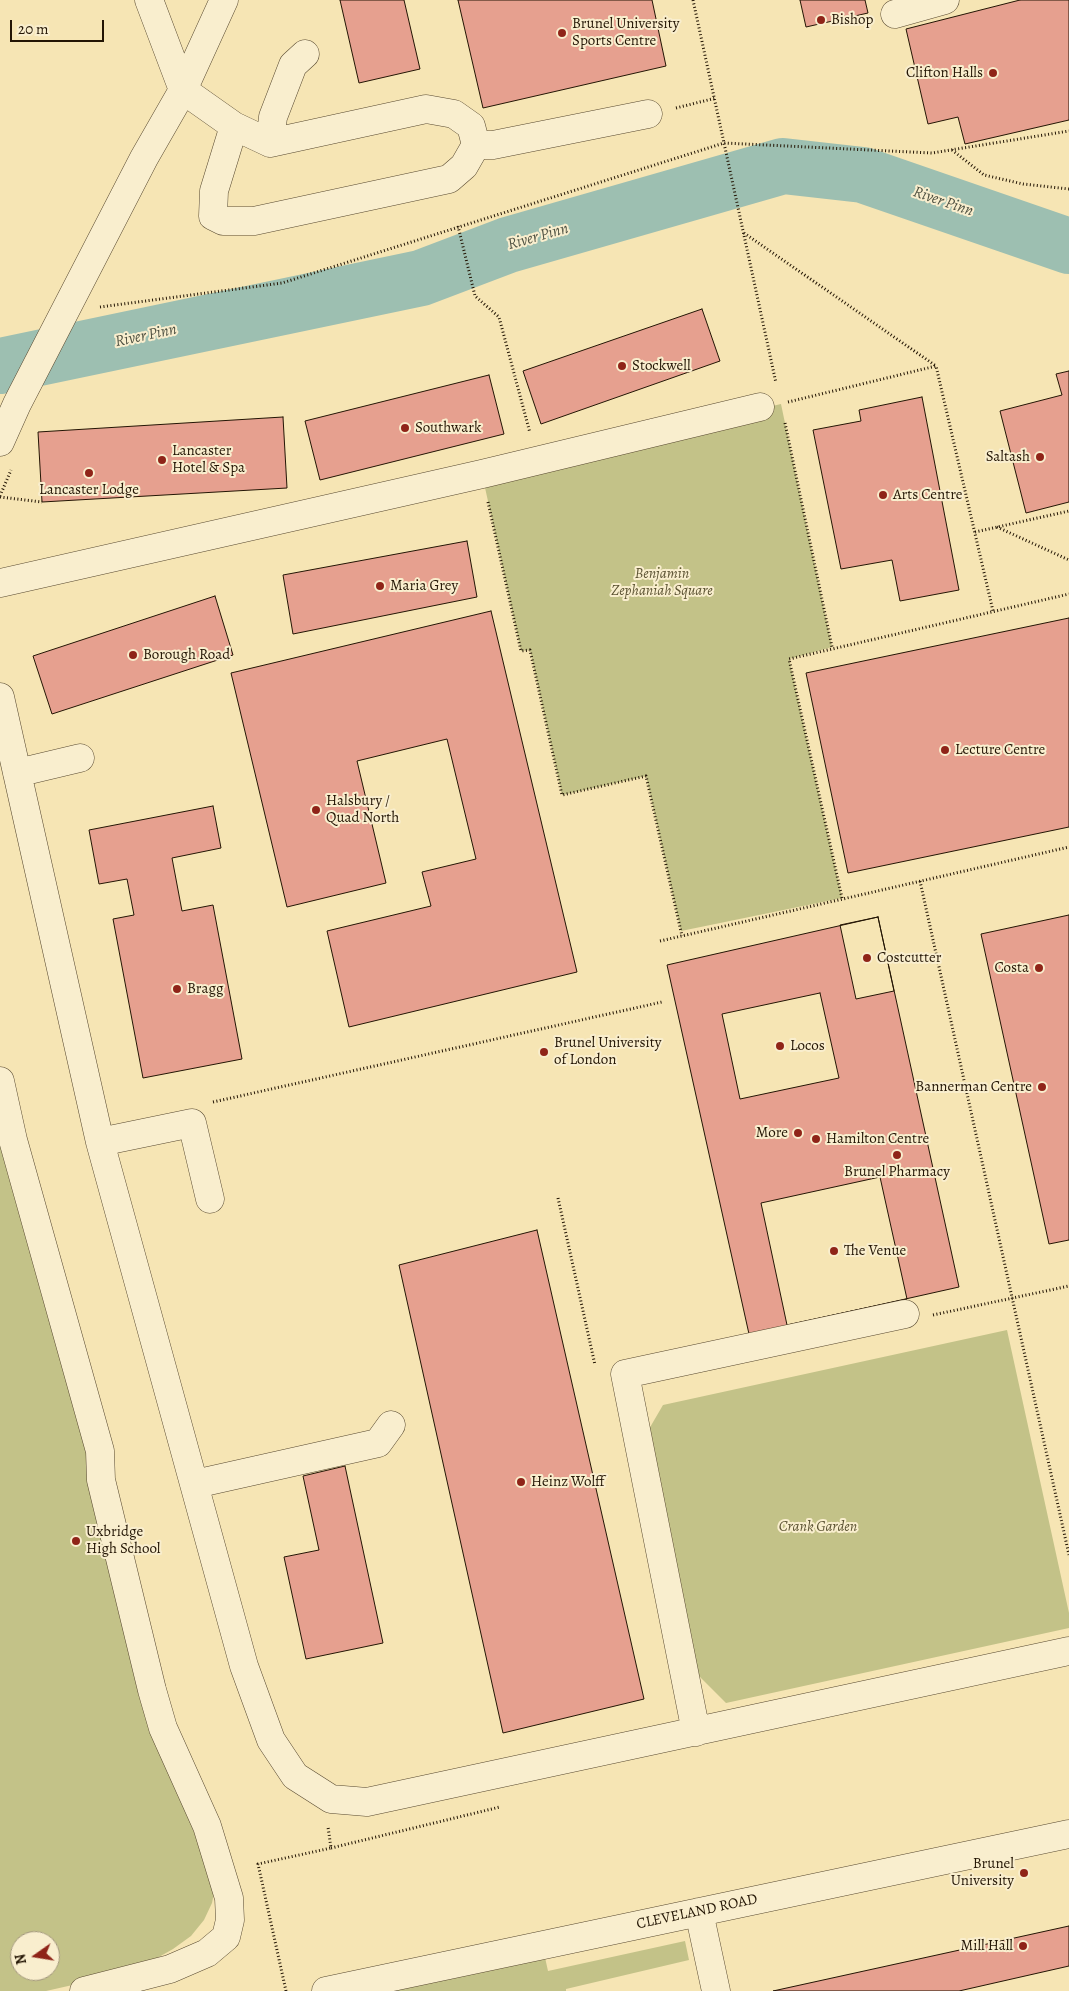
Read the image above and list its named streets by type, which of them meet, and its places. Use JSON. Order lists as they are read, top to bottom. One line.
{"streets":{"street":["CLEVELAND ROAD"]},"water":["River Pinn"],"parks":["Benjamin Zephaniah Square","Crank Garden"],"places":["Bishop","Brunel University Sports Centre","Clifton Halls","Stockwell","Southwark","Saltash","Lancaster Hotel & Spa","Lancaster Lodge","Arts Centre","Maria Grey","Borough Road","Lecture Centre","Halsbury / Quad North","Costcutter","Costa","Bragg","Locos","Brunel University of London","Bannerman Centre","More","Hamilton Centre","Brunel Pharmacy","The Venue","Heinz Wolff","Uxbridge High School","Brunel University","Mill Hall"],"scale_bar":"20 m","north":"left"}
